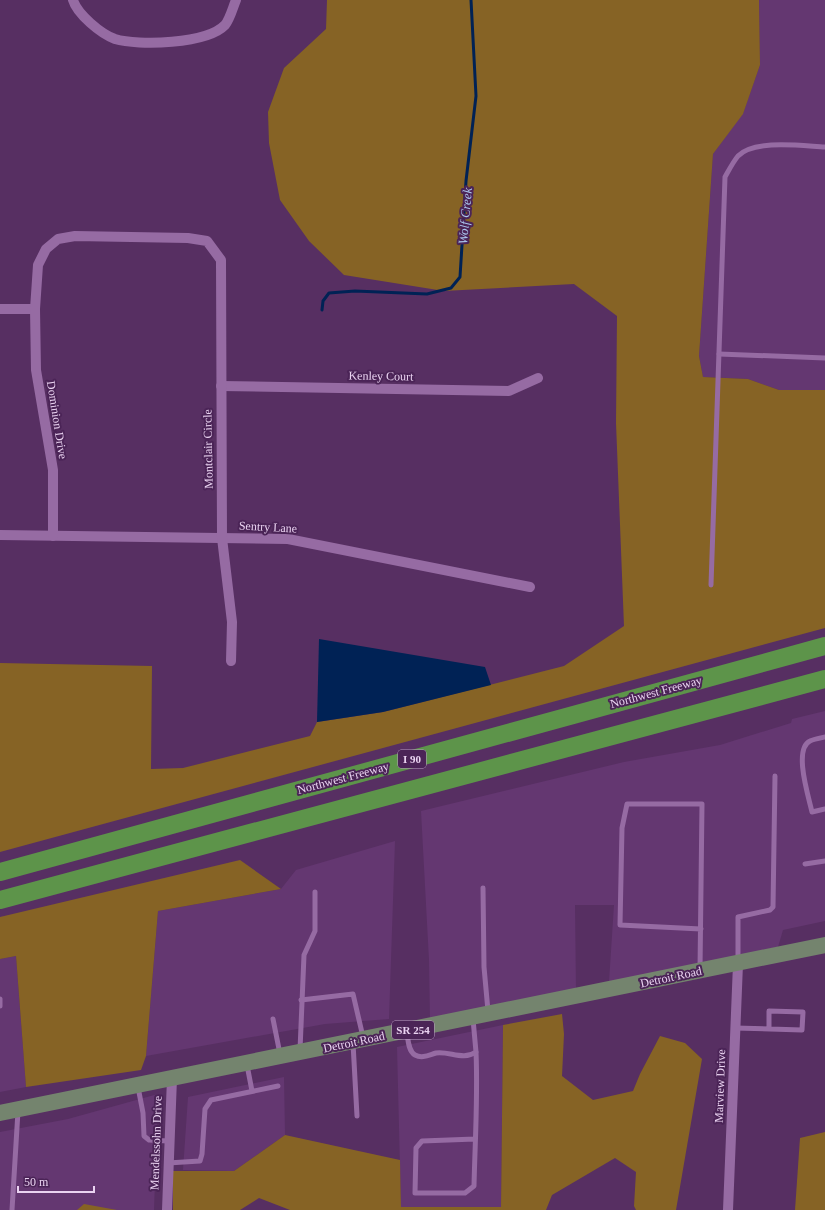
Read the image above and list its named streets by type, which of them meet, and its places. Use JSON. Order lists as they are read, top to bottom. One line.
{"streets":{"highway":["Northwest Freeway","I 90"],"main road":["Detroit Road","SR 254"],"street":["Kenley Court","Dominion Drive","Montclair Circle","Sentry Lane","Marview Drive","Mendelssohn Drive"]},"crossings":[["Kenley Court","Montclair Circle"],["Dominion Drive","Montclair Circle"],["Dominion Drive","Sentry Lane"],["Montclair Circle","Sentry Lane"],["Detroit Road","Marview Drive"],["Detroit Road","Mendelssohn Drive"]],"water":["Wolf Creek"],"scale_bar":"50 m"}
